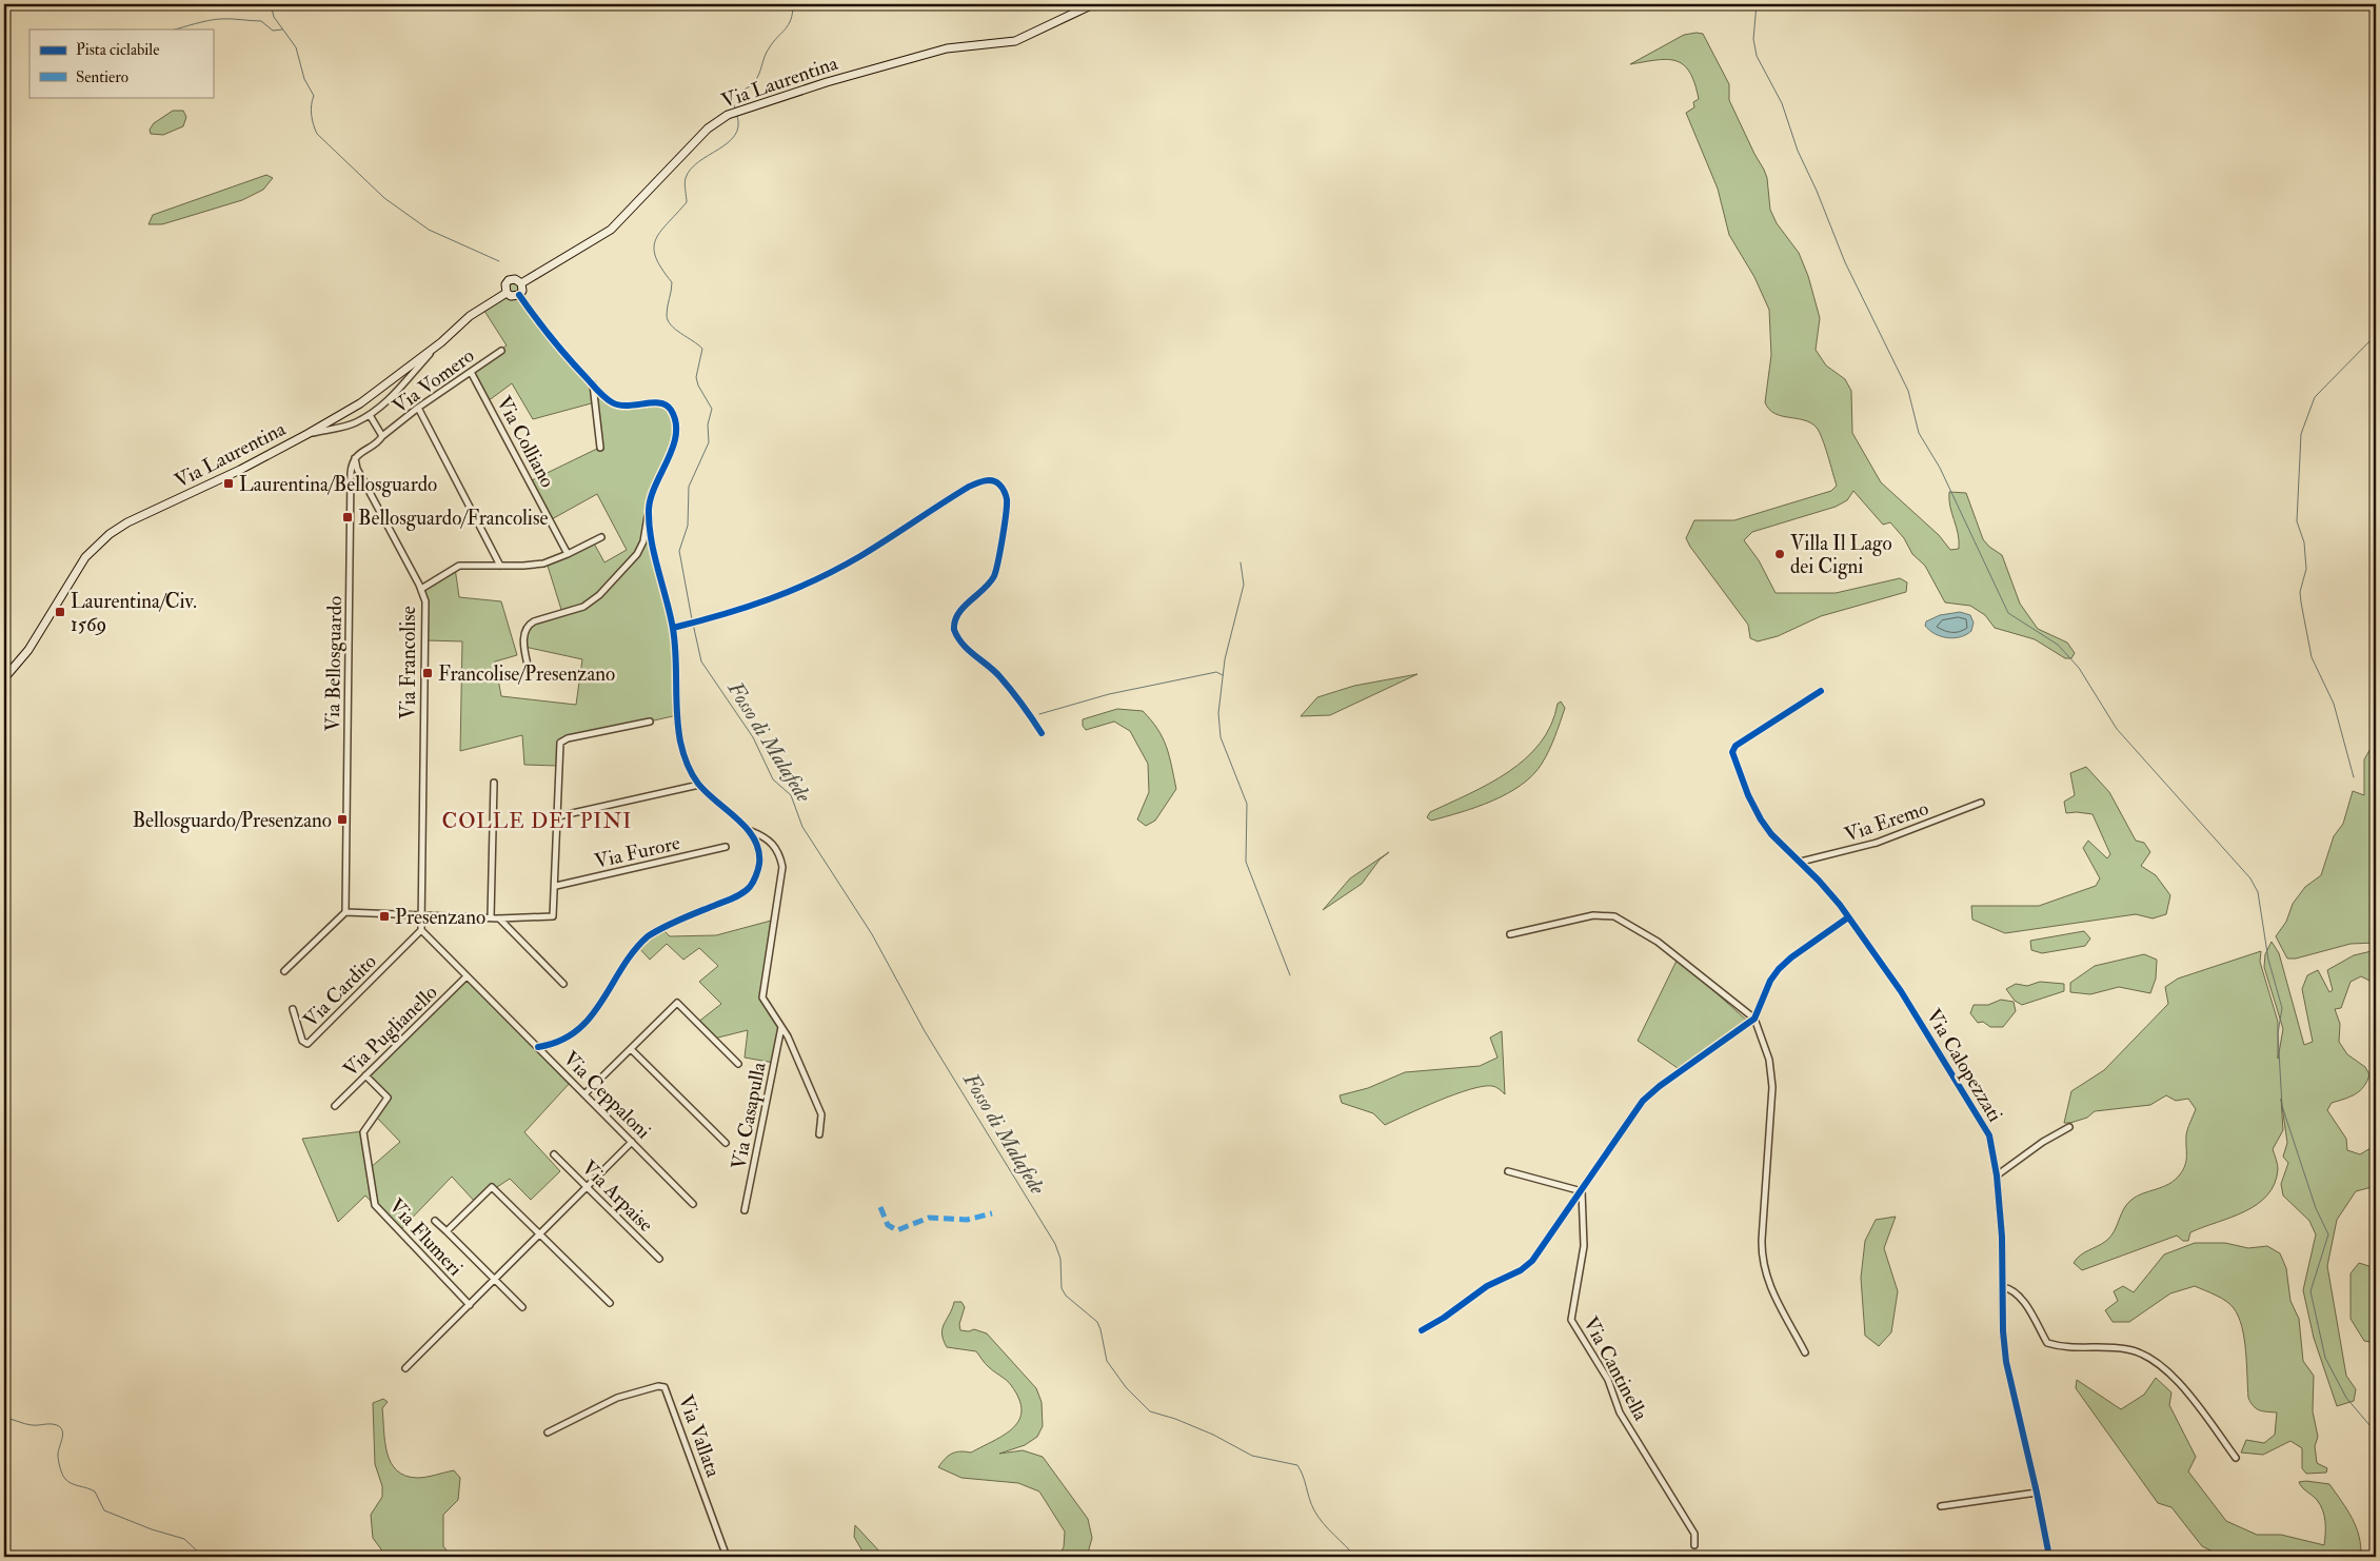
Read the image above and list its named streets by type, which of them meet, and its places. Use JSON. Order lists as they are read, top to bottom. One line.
{"streets":{"main road":["Via Laurentina"],"street":["Via Vomero","Via Colliano","Via Francolise","Via Bellosguardo","Via Eremo","Via Furore","Via Cardito","Via Puglianello","Via Calopezzati","Via Ceppaloni","Via Casapulla","Via Arpaise","Via Flumeri","Via Cantinella","Via Vallata"]},"crossings":[["Via Vomero","Via Colliano"],["Via Francolise","Via Bellosguardo"],["Via Eremo","Via Calopezzati"],["Via Cardito","Via Ceppaloni"],["Via Puglianello","Via Ceppaloni"],["Via Puglianello","Via Flumeri"]],"districts":["COLLE DEI PINI"],"water":["Fosso di Malafede"],"places":{"transit":["Laurentina/Bellosguardo","Bellosguardo/Francolise","Laurentina/Civ. 1569","Francolise/Presenzano","Bellosguardo/Presenzano","Presenzano"],"other":["Villa Il Lago dei Cigni"]},"legend":["Pista ciclabile","Sentiero"]}
